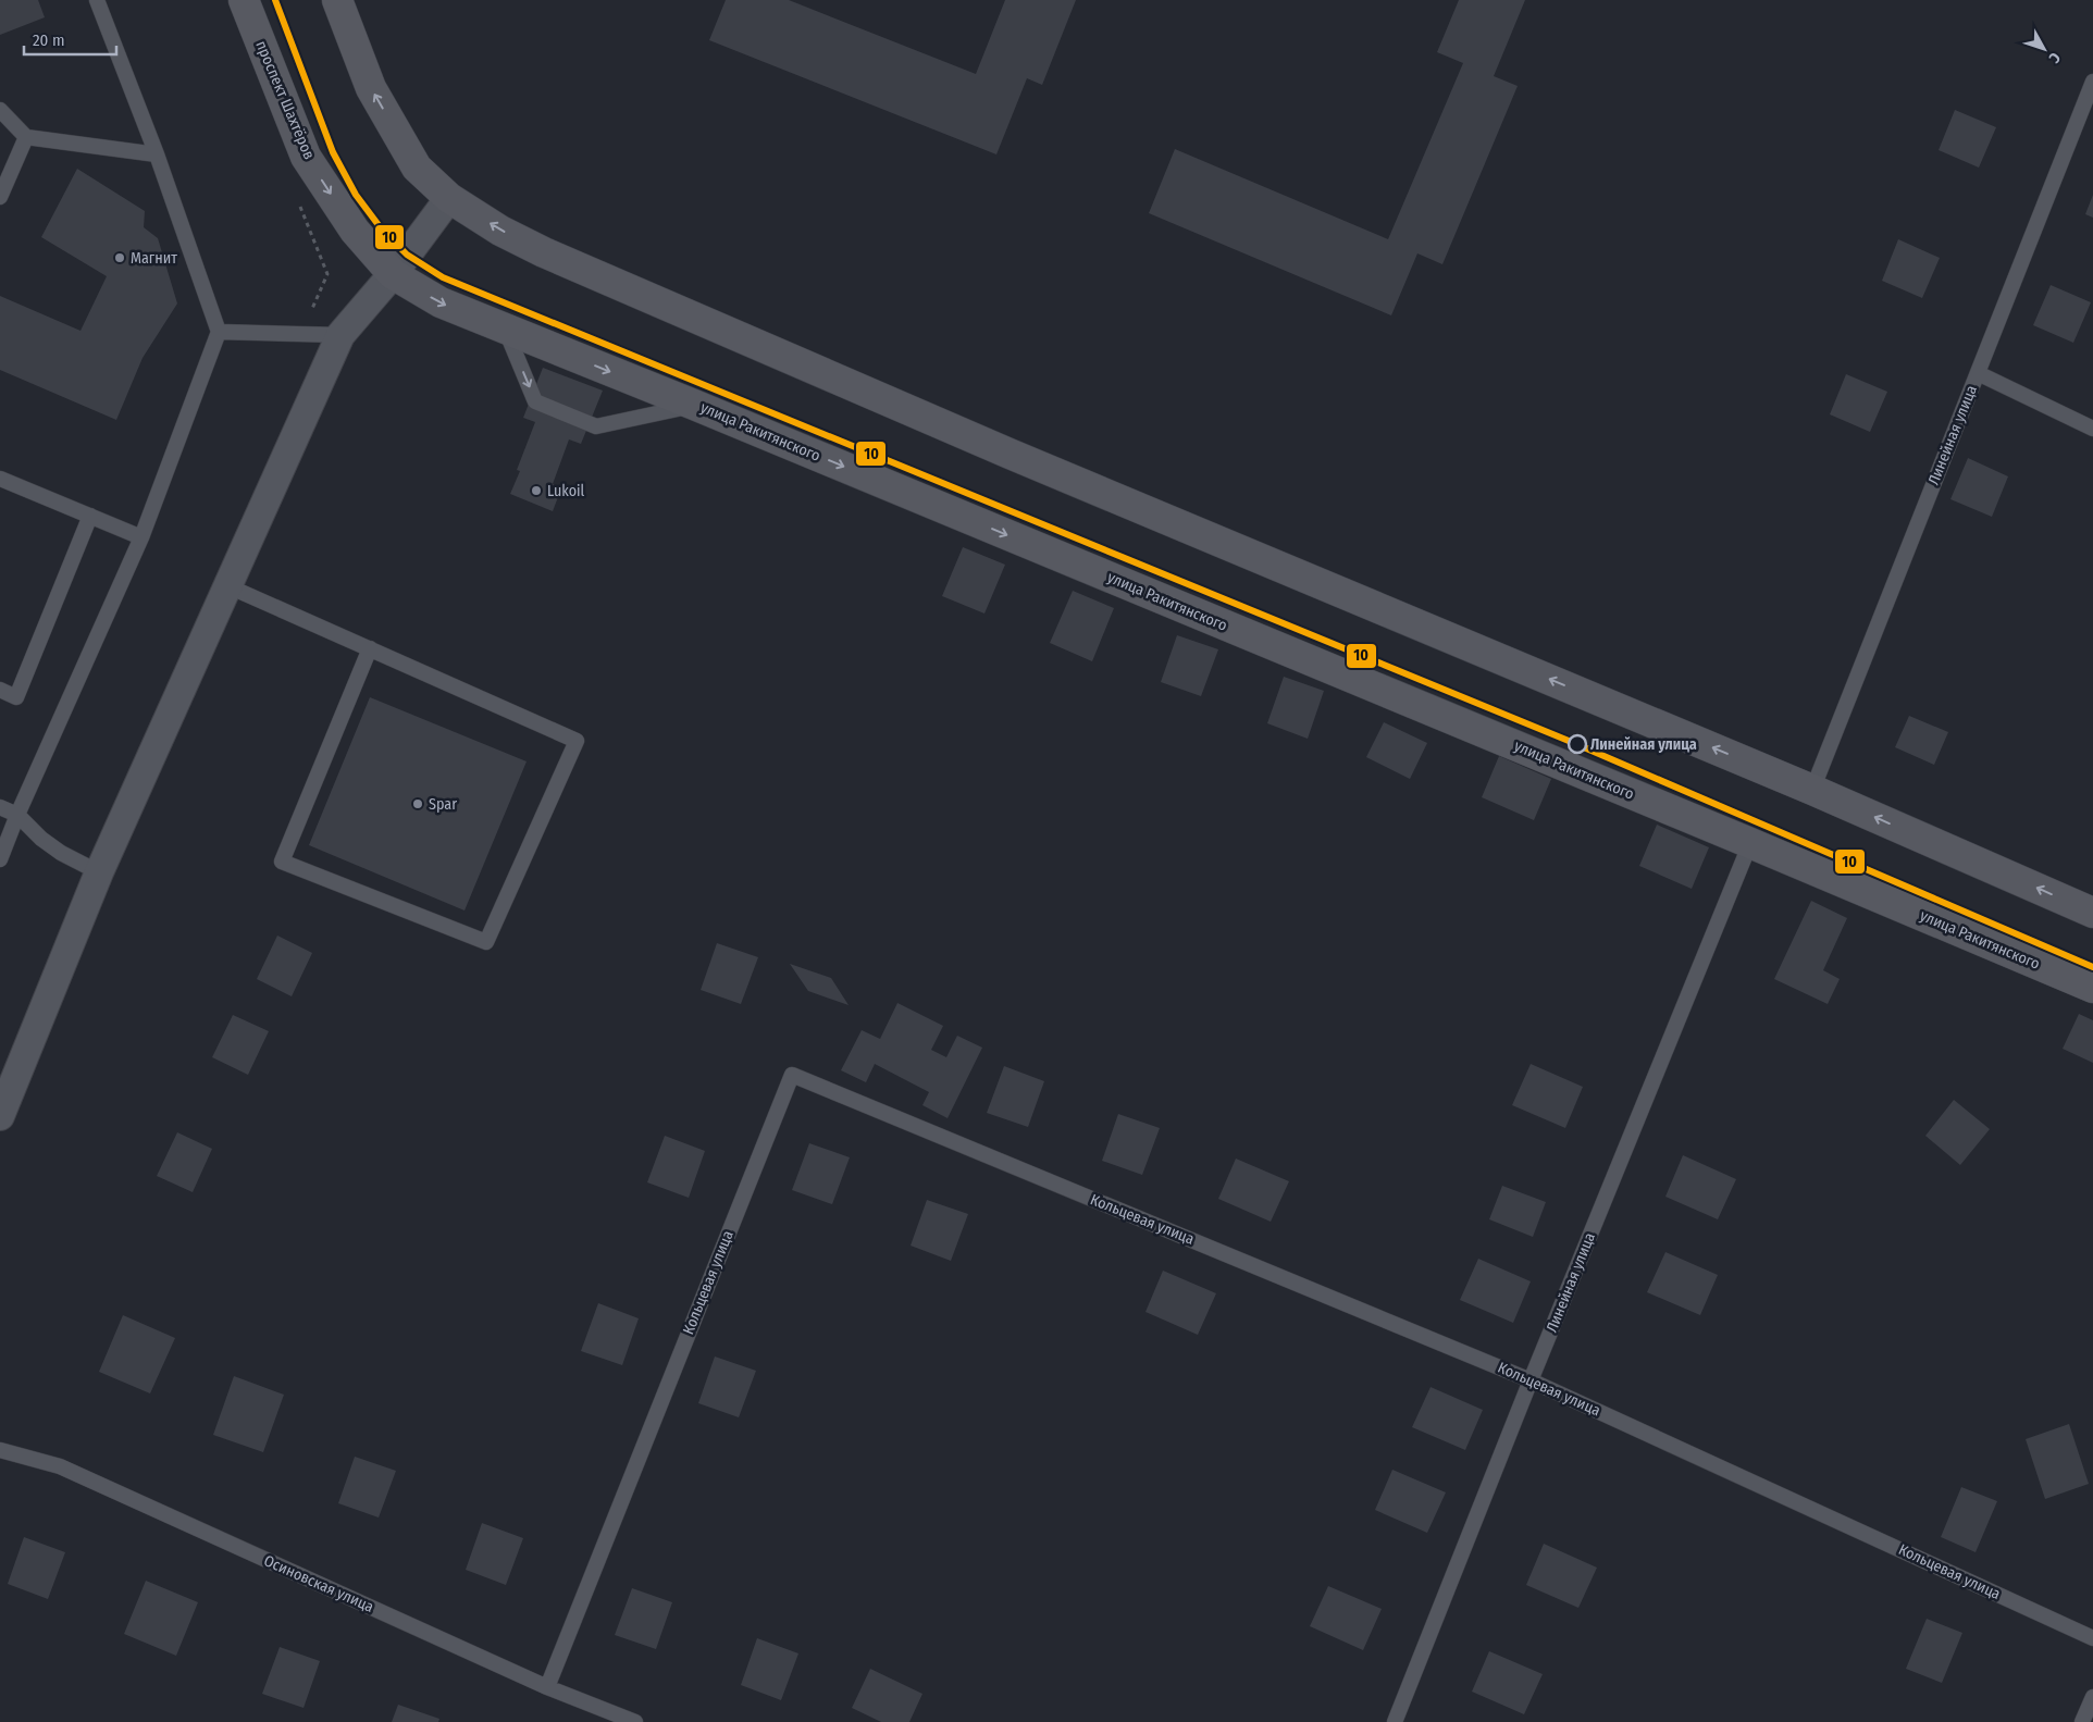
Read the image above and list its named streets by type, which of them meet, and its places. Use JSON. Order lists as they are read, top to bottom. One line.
{"streets":{"main road":["проспект Шахтёров","улица Ракитянского"],"lane":["Линейная улица","Кольцевая улица","Осиновская улица"]},"crossings":[["проспект Шахтёров","улица Ракитянского"],["улица Ракитянского","Линейная улица"],["Линейная улица","Кольцевая улица"],["Кольцевая улица","Осиновская улица"]],"places":["Магнит","Lukoil","Линейная улица","Spar"],"lines":["transit line 10"],"scale_bar":"20 m","north":"bottom right"}
